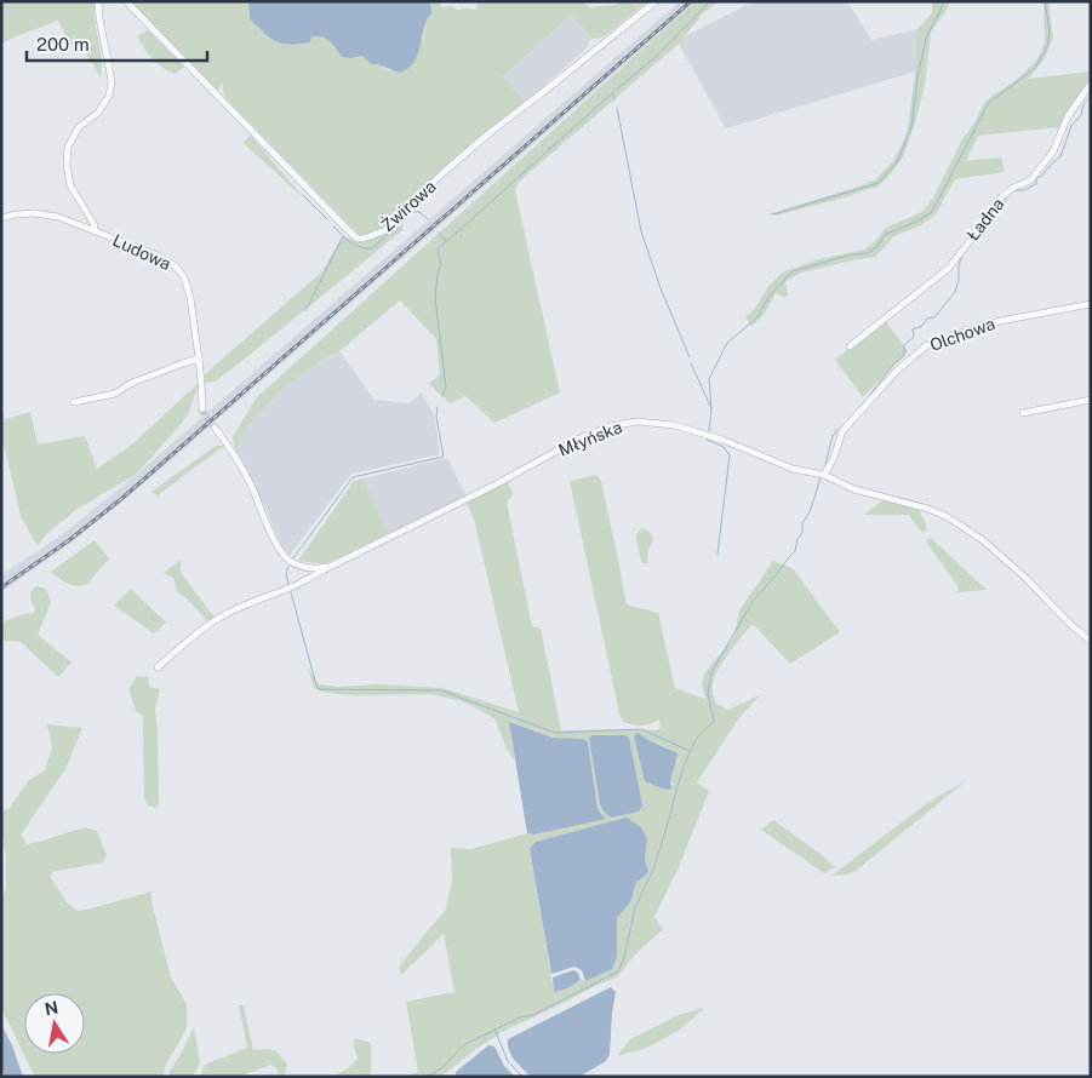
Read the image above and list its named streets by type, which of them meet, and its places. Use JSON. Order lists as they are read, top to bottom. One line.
{"streets":{"street":["Żwirowa","Ładna","Ludowa","Olchowa","Młyńska"]},"crossings":[["Olchowa","Młyńska"]],"scale_bar":"200 m","north":"top"}
